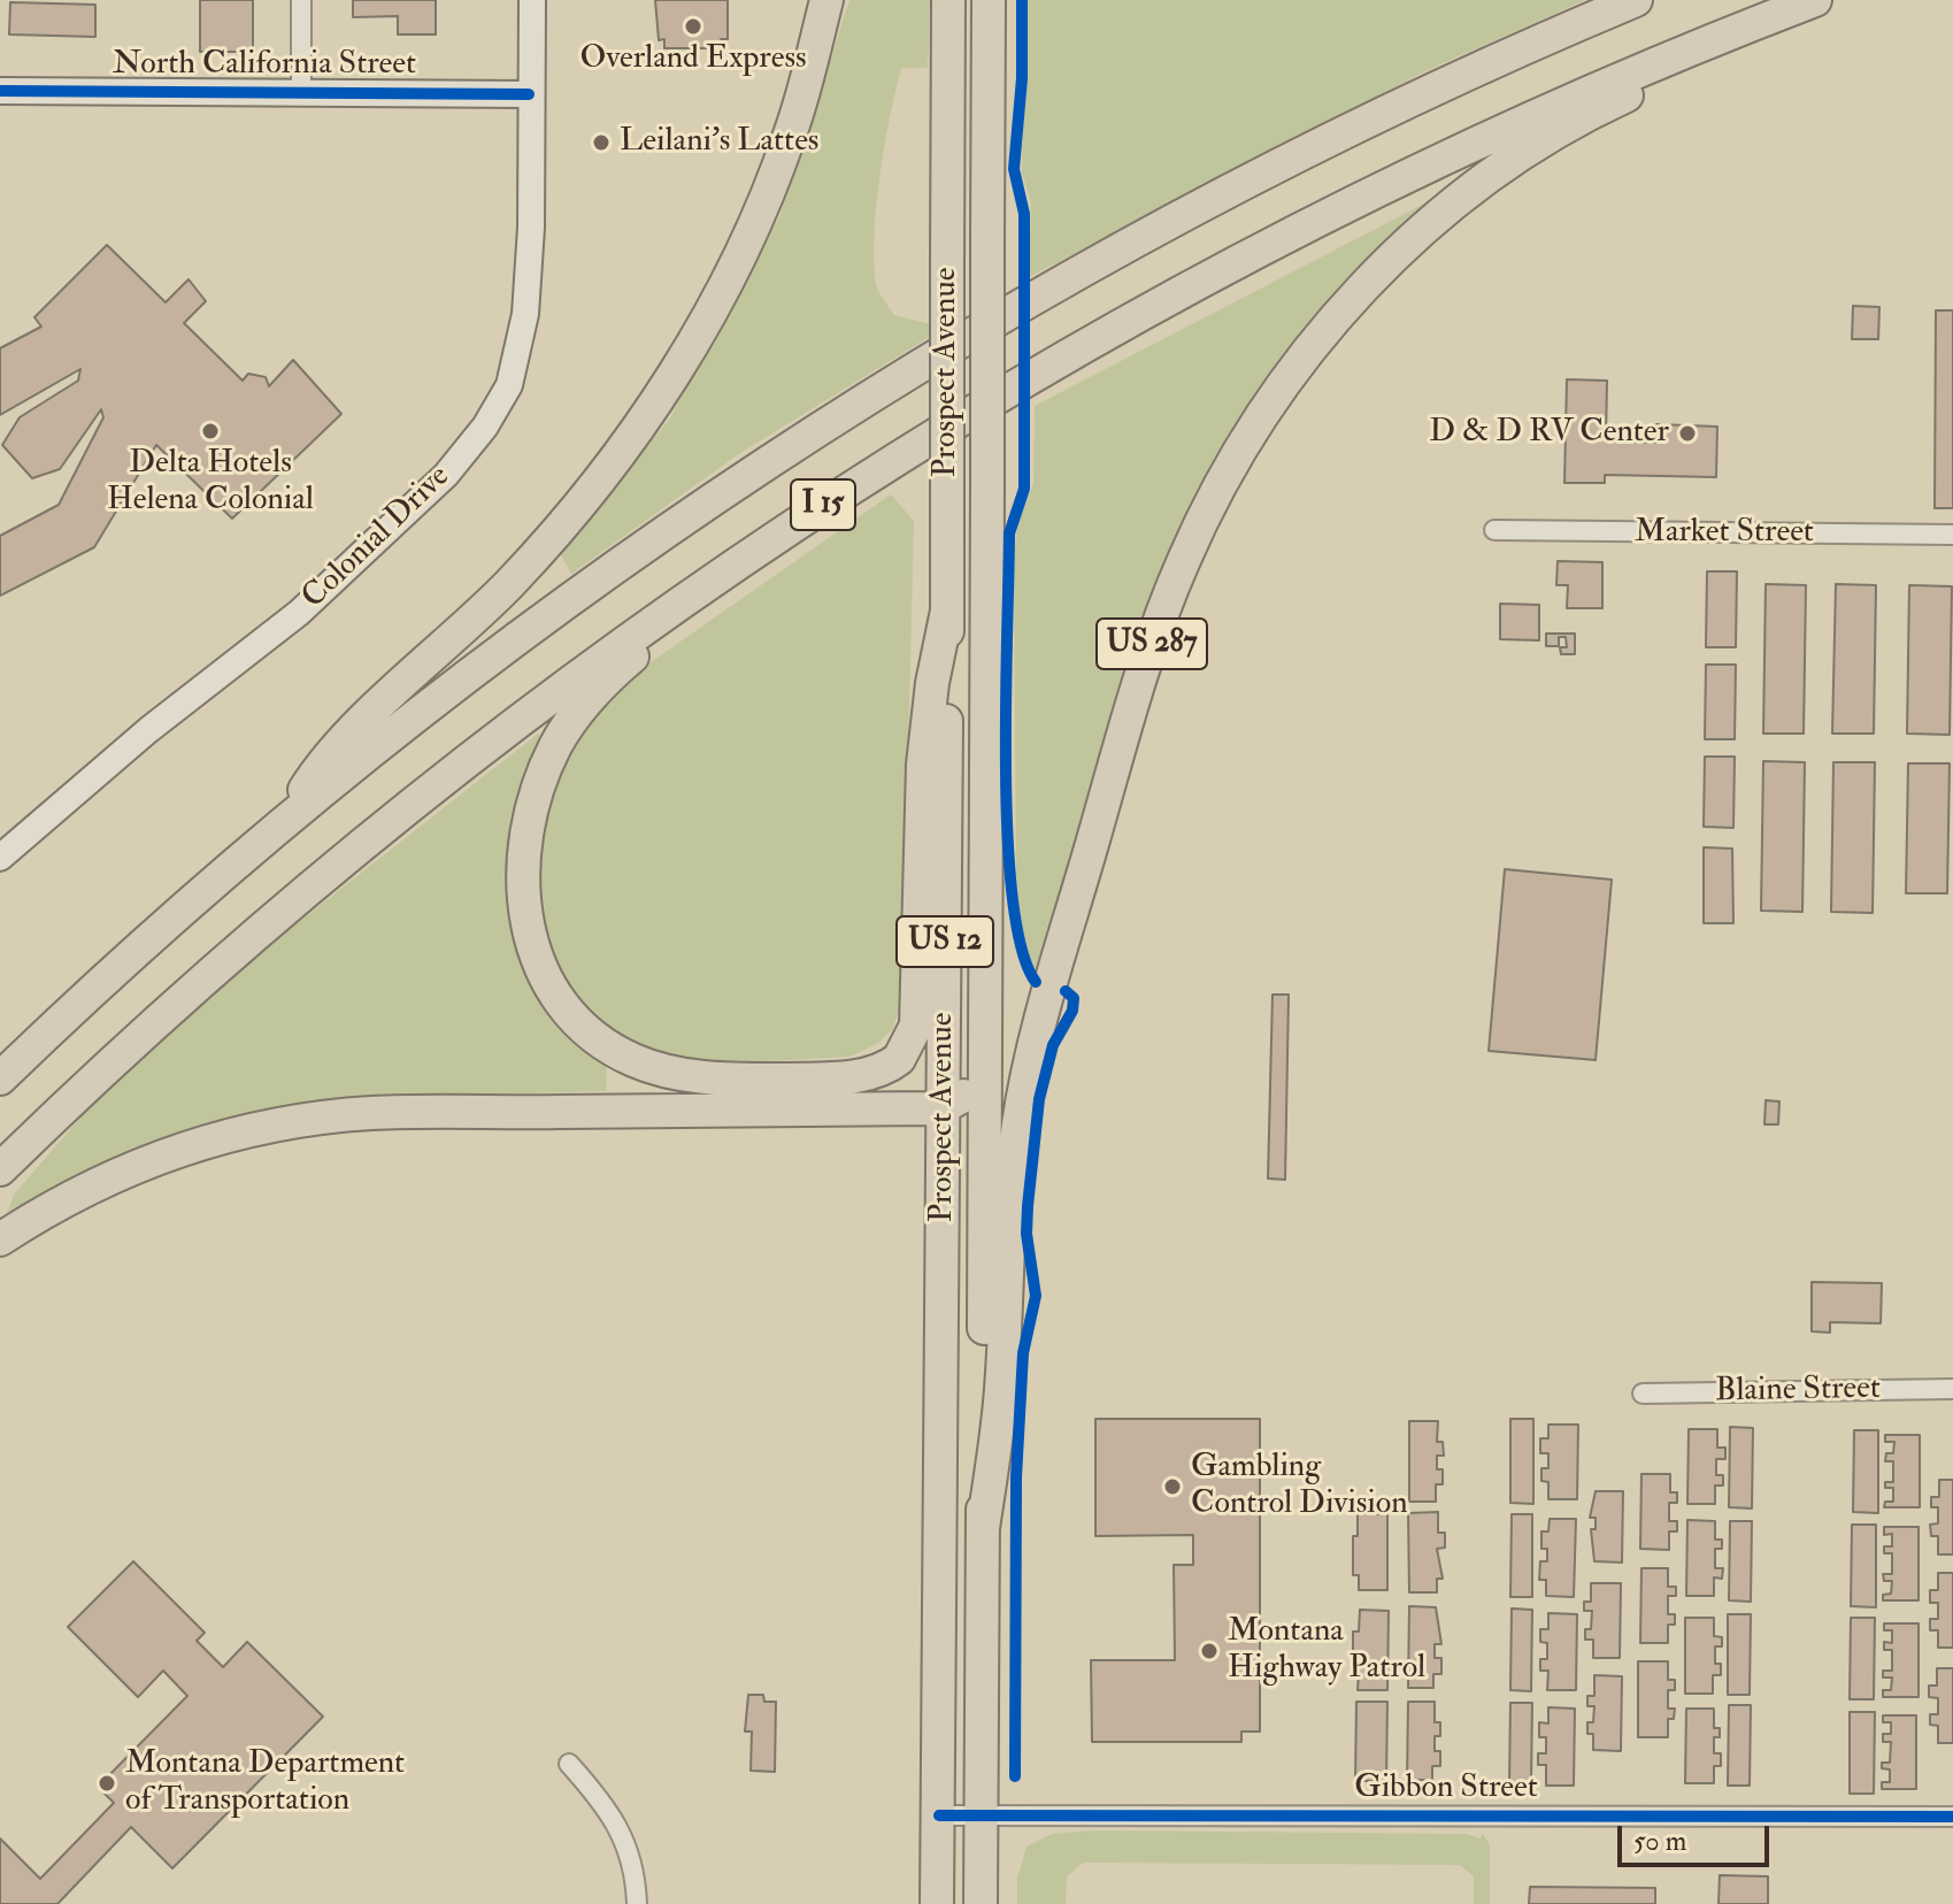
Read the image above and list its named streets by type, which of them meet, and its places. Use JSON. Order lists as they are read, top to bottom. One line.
{"streets":{"highway":["Prospect Avenue","I 15","US 287","US 12"],"main road":["North California Street","Colonial Drive"],"street":["Market Street","Blaine Street","Gibbon Street"]},"crossings":[["North California Street","Colonial Drive"],["Prospect Avenue","US 287"],["Prospect Avenue","Gibbon Street"],["I 15","US 287"]],"places":["Overland Express","Leilani's Lattes","Delta Hotels Helena Colonial","D & D RV Center","Gambling Control Division","Montana Highway Patrol","Montana Department of Transportation"],"scale_bar":"50 m"}
